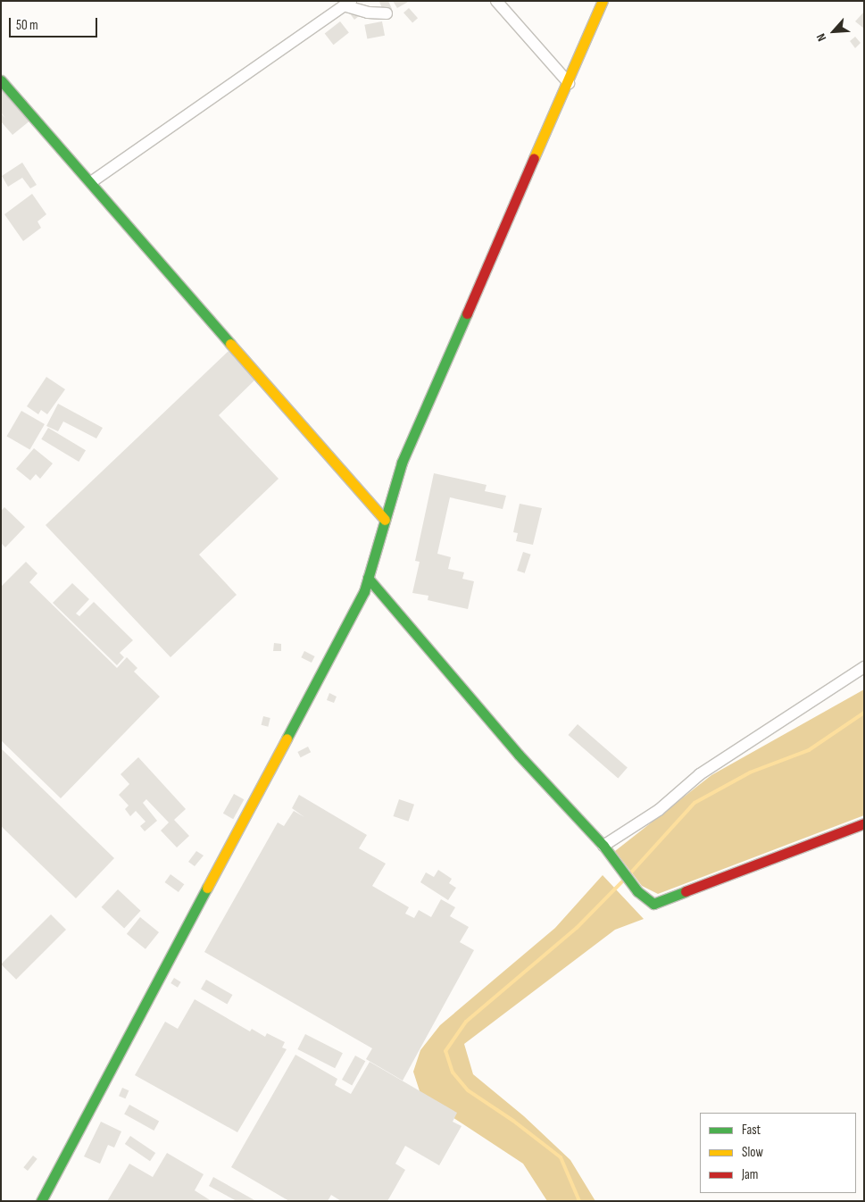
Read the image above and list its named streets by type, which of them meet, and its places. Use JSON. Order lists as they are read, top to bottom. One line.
{"legend":["Fast","Slow","Jam"],"scale_bar":"50 m","north":"bottom left"}
